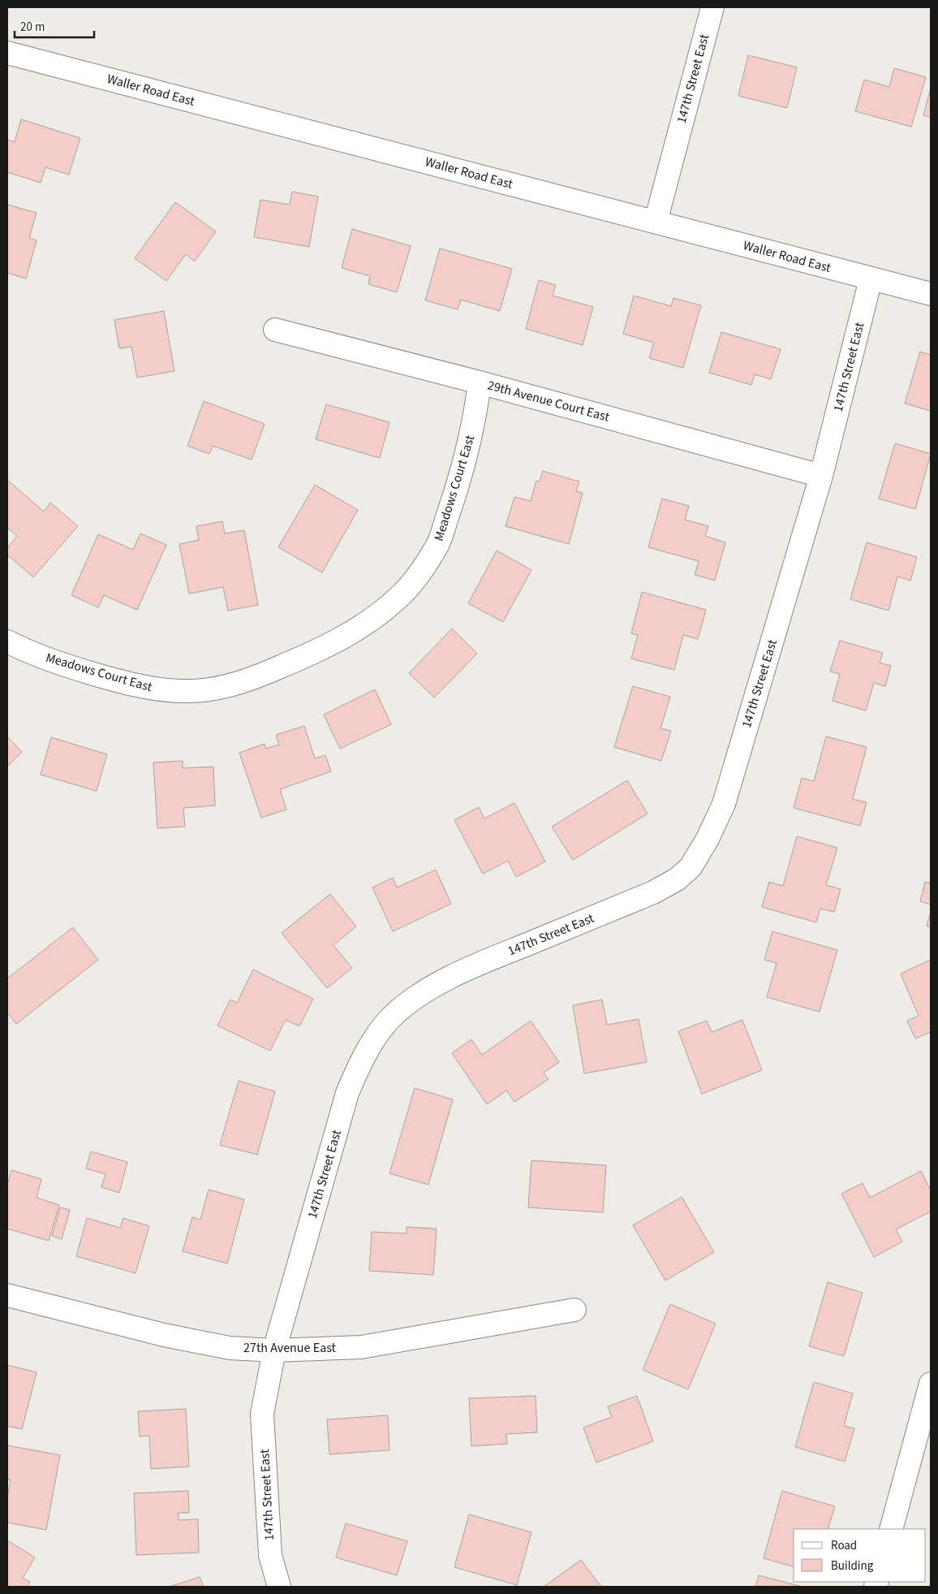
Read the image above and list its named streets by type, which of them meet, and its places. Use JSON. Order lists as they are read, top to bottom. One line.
{"streets":{"street":["147th Street East","Waller Road East","29th Avenue Court East","Meadows Court East","27th Avenue East"]},"crossings":[["147th Street East","Waller Road East"],["147th Street East","29th Avenue Court East"],["147th Street East","27th Avenue East"],["29th Avenue Court East","Meadows Court East"]],"legend":["Road","Building"],"scale_bar":"20 m"}
